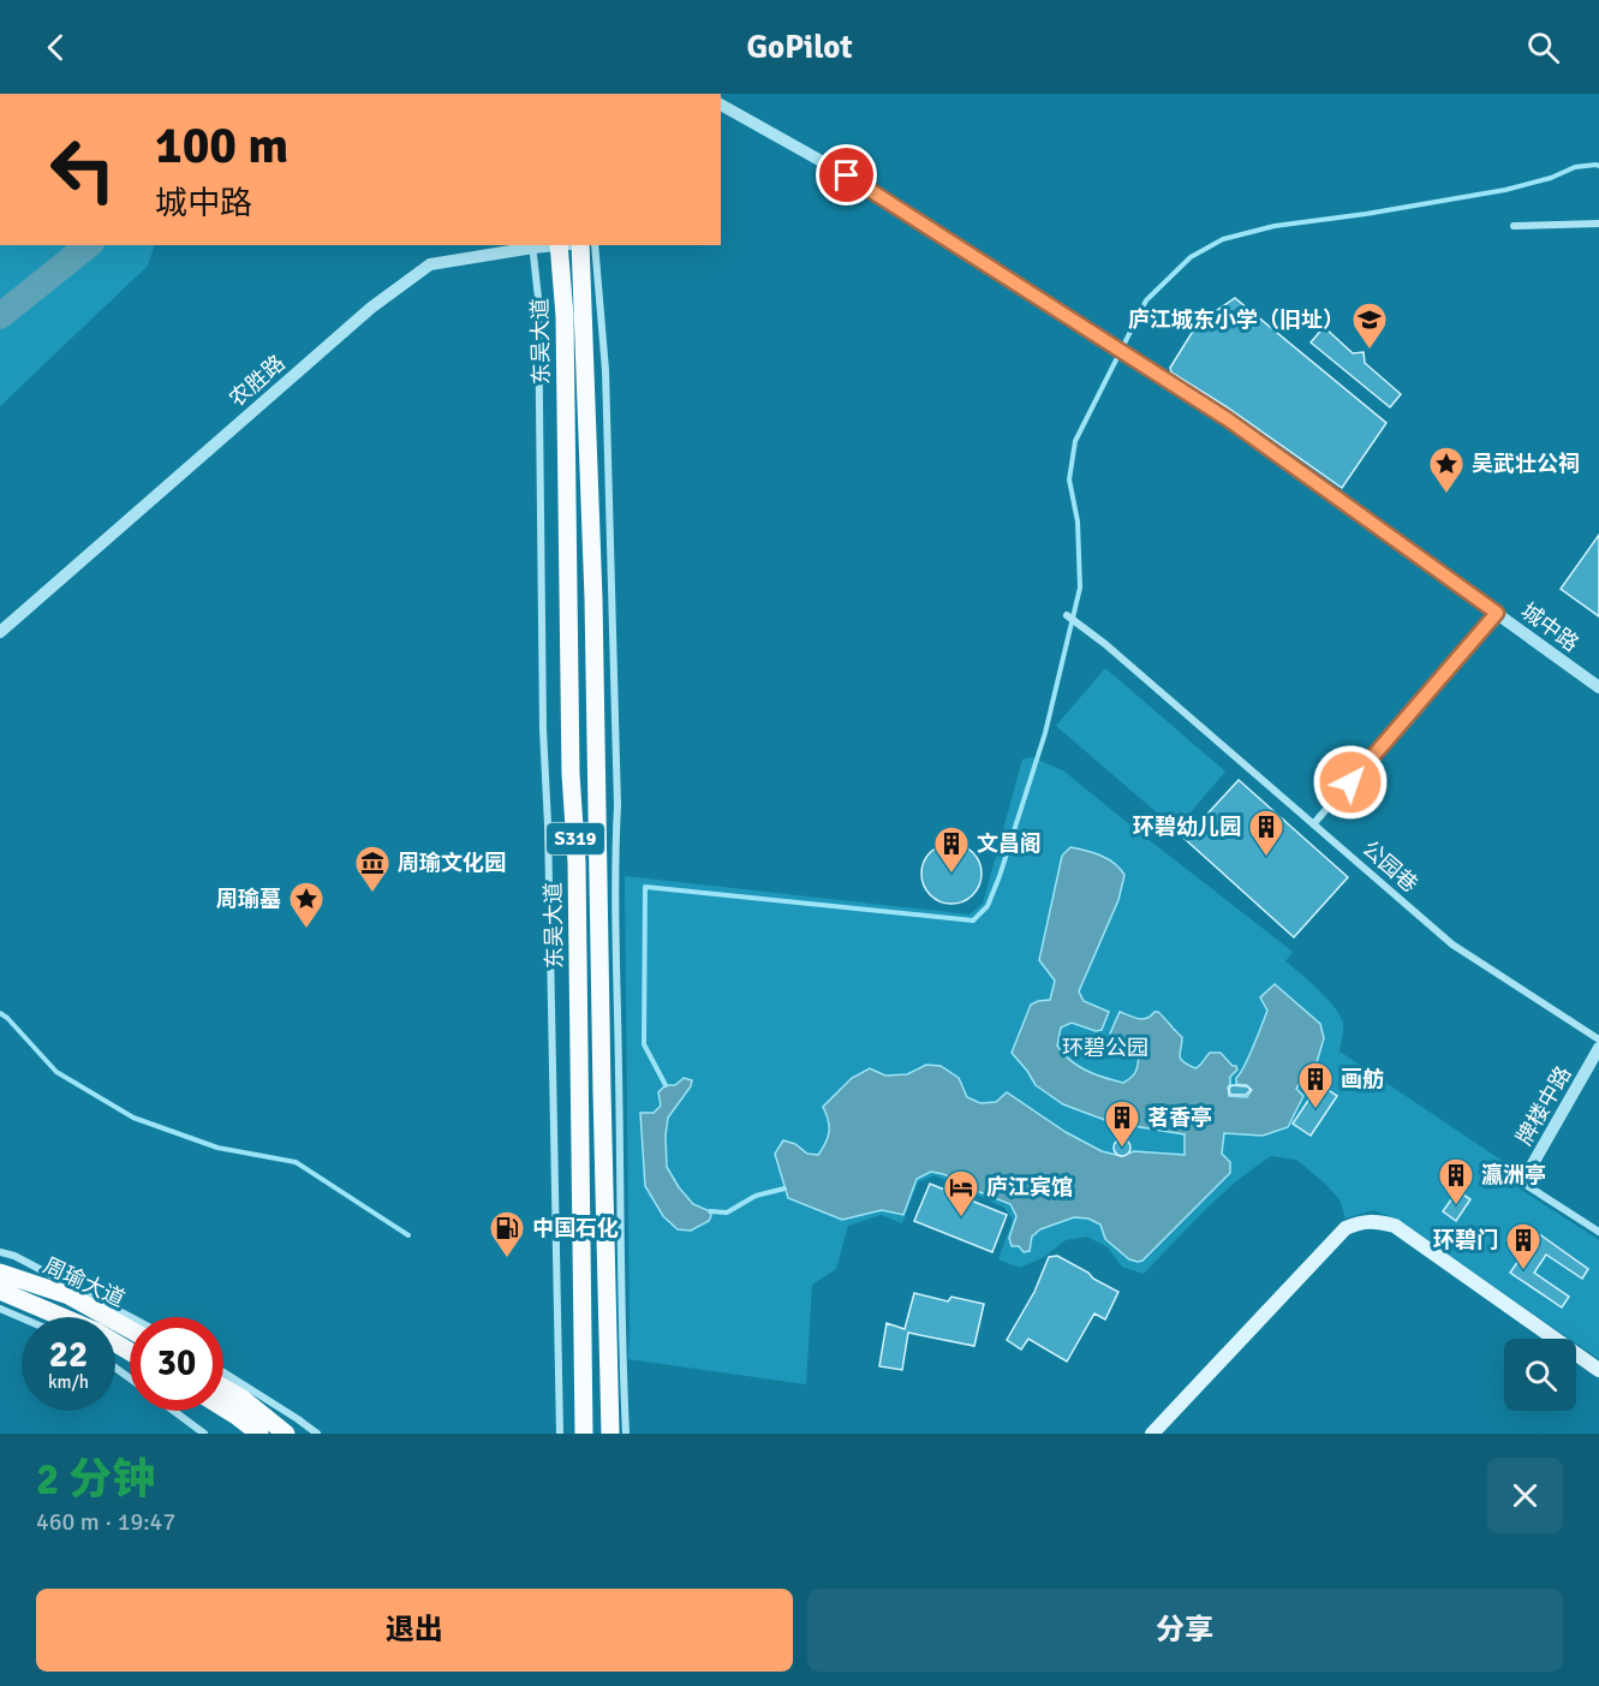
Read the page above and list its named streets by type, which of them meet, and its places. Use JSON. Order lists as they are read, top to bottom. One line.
{"streets":{"main road":["东吴大道","S319","周瑜大道"],"street":["农胜路","城中路","公园巷","牌楼中路"]},"parks":["环碧公园"],"places":{"school or university":["庐江城东小学（旧址）"],"place":["吴武壮公祠","周瑜墓"],"building":["环碧幼儿园","文昌阁","画舫","茗香亭","瀛洲亭","环碧门"],"museum":["周瑜文化园"],"hotel":["庐江宾馆"],"fuel station":["中国石化"]},"page":{"header":"GoPilot","turn":["100 m","城中路"],"speed":"22 km/h","limit":"30","heading":["2 分钟","460 m · 19:47"],"buttons":["退出","分享"]}}
